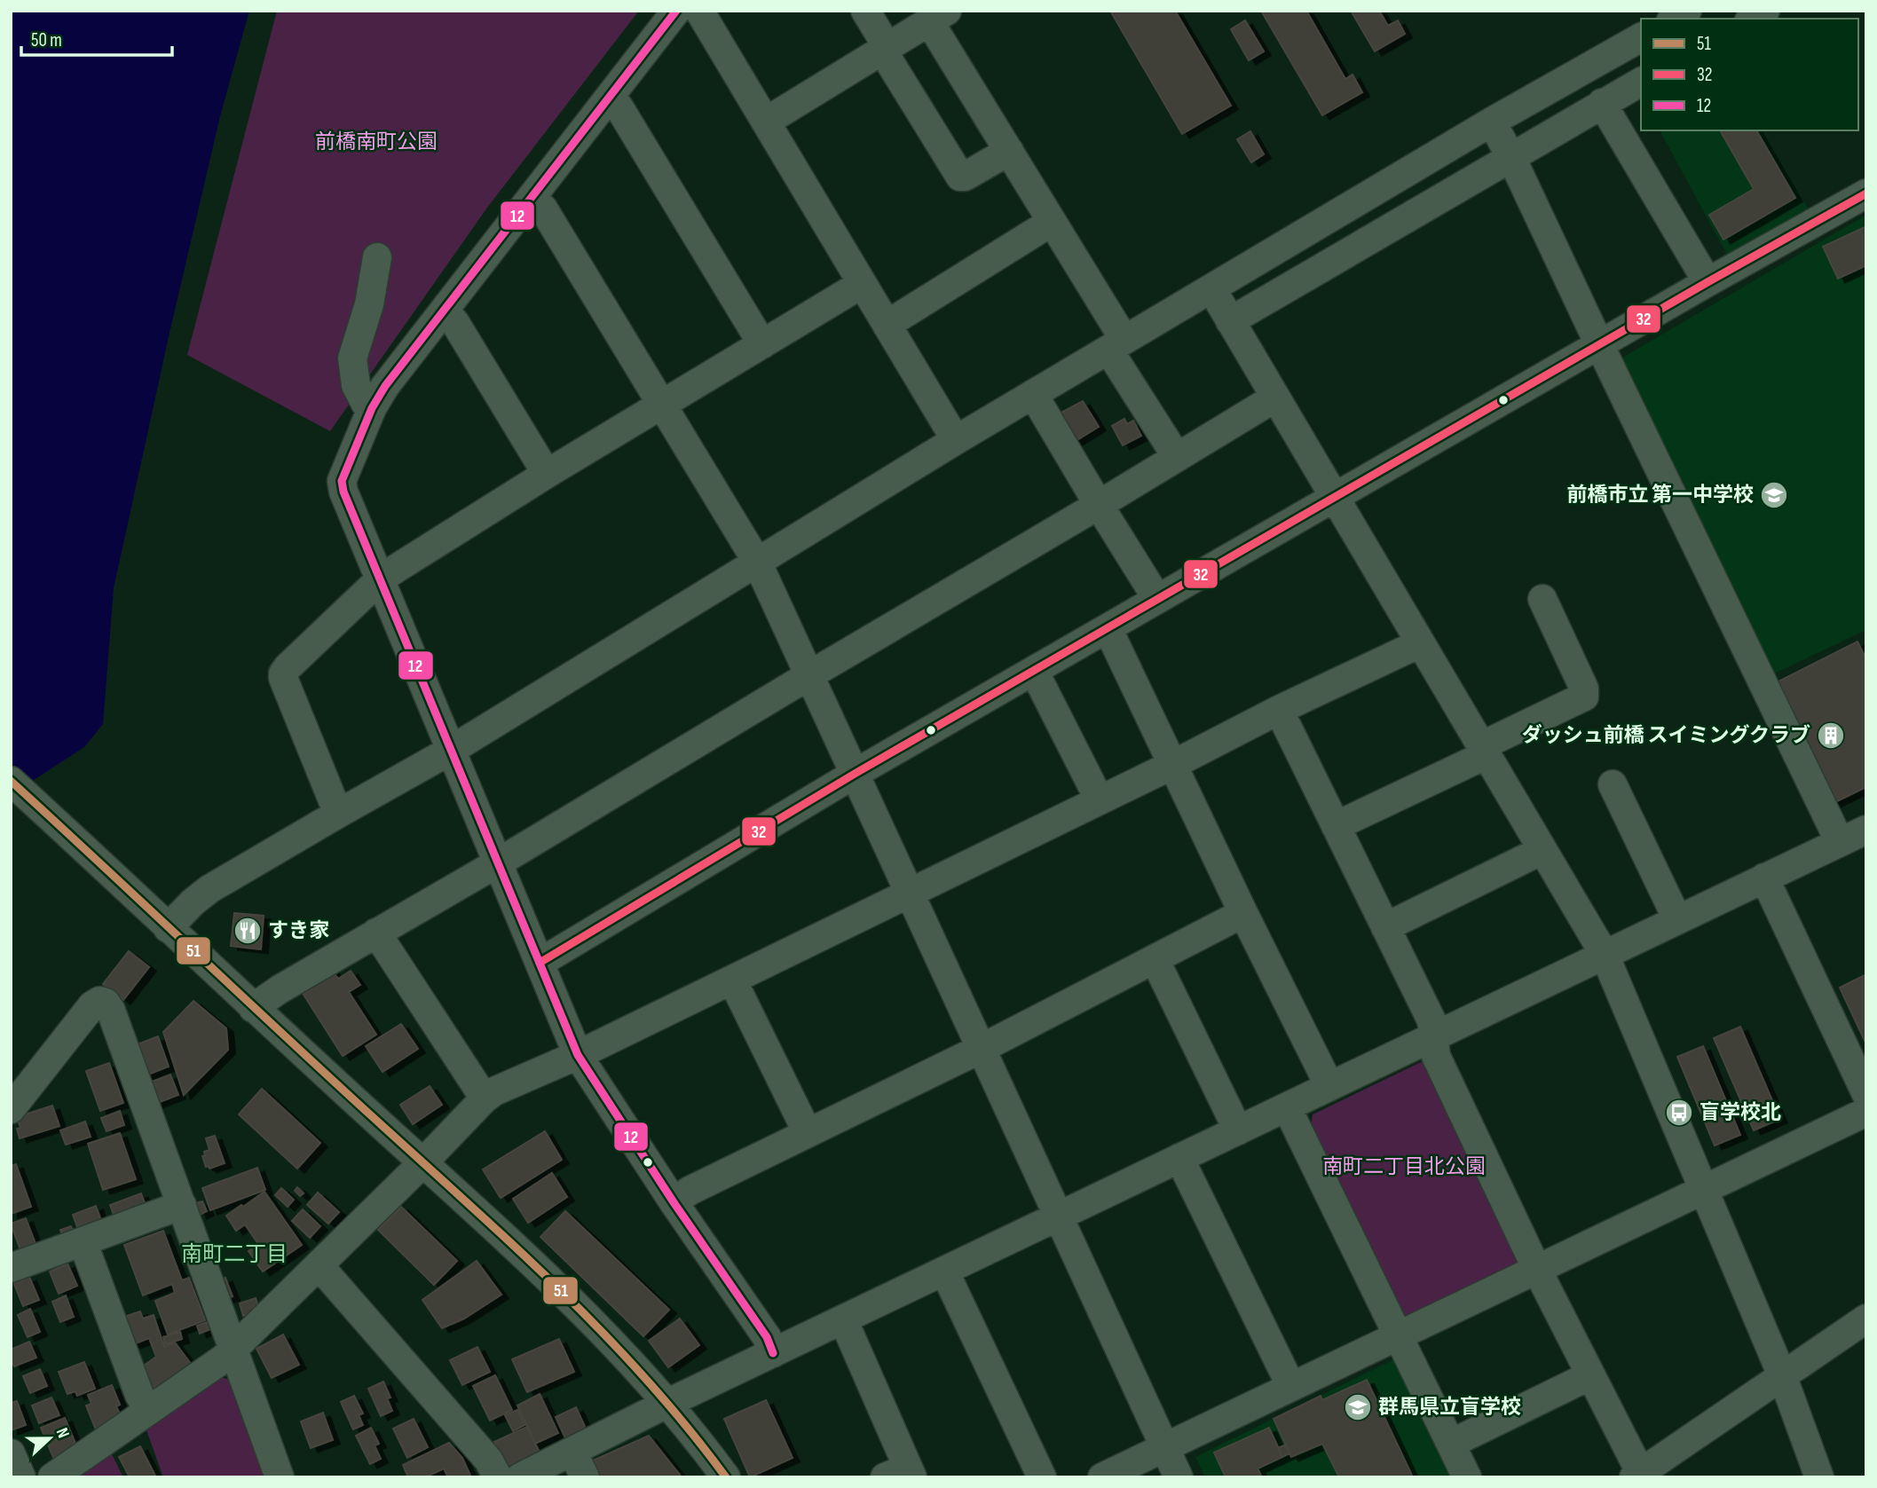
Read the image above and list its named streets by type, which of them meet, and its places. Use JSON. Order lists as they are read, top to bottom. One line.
{"districts":["南町二丁目"],"parks":["前橋南町公園","南町二丁目北公園"],"places":{"school or university":["前橋市立 第一中学校","群馬県立盲学校"],"building":["ダッシュ前橋 スイミングクラブ"],"restaurant":["すき家"],"bus stop":["盲学校北"]},"lines":["transit line 12","transit line 32","transit line 51"],"legend":["51","32","12"],"scale_bar":"50 m","north":"right"}
